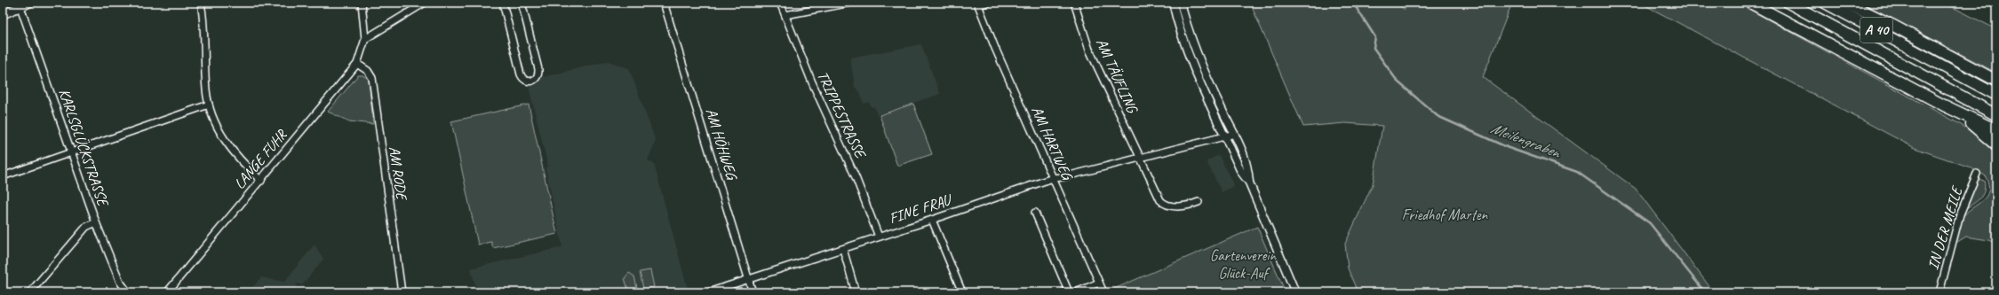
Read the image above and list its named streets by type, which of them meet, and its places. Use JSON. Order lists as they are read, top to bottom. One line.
{"streets":{"highway":["A 40"],"street":["AM TÄUFLING","TRIPPESTRASSE","AM HARTWEG","AM HÖHWEG","KARLSGLÜCKSTRASSE","LANGE FUHR","AM RODE","FINE FRAU","IN DER MEILE"]},"crossings":[["AM TÄUFLING","FINE FRAU"],["TRIPPESTRASSE","FINE FRAU"],["AM HARTWEG","FINE FRAU"],["AM HÖHWEG","FINE FRAU"],["LANGE FUHR","AM RODE"]],"water":["Meilengraben"],"parks":["Friedhof Marten","Gartenverein Glück-Auf"]}
